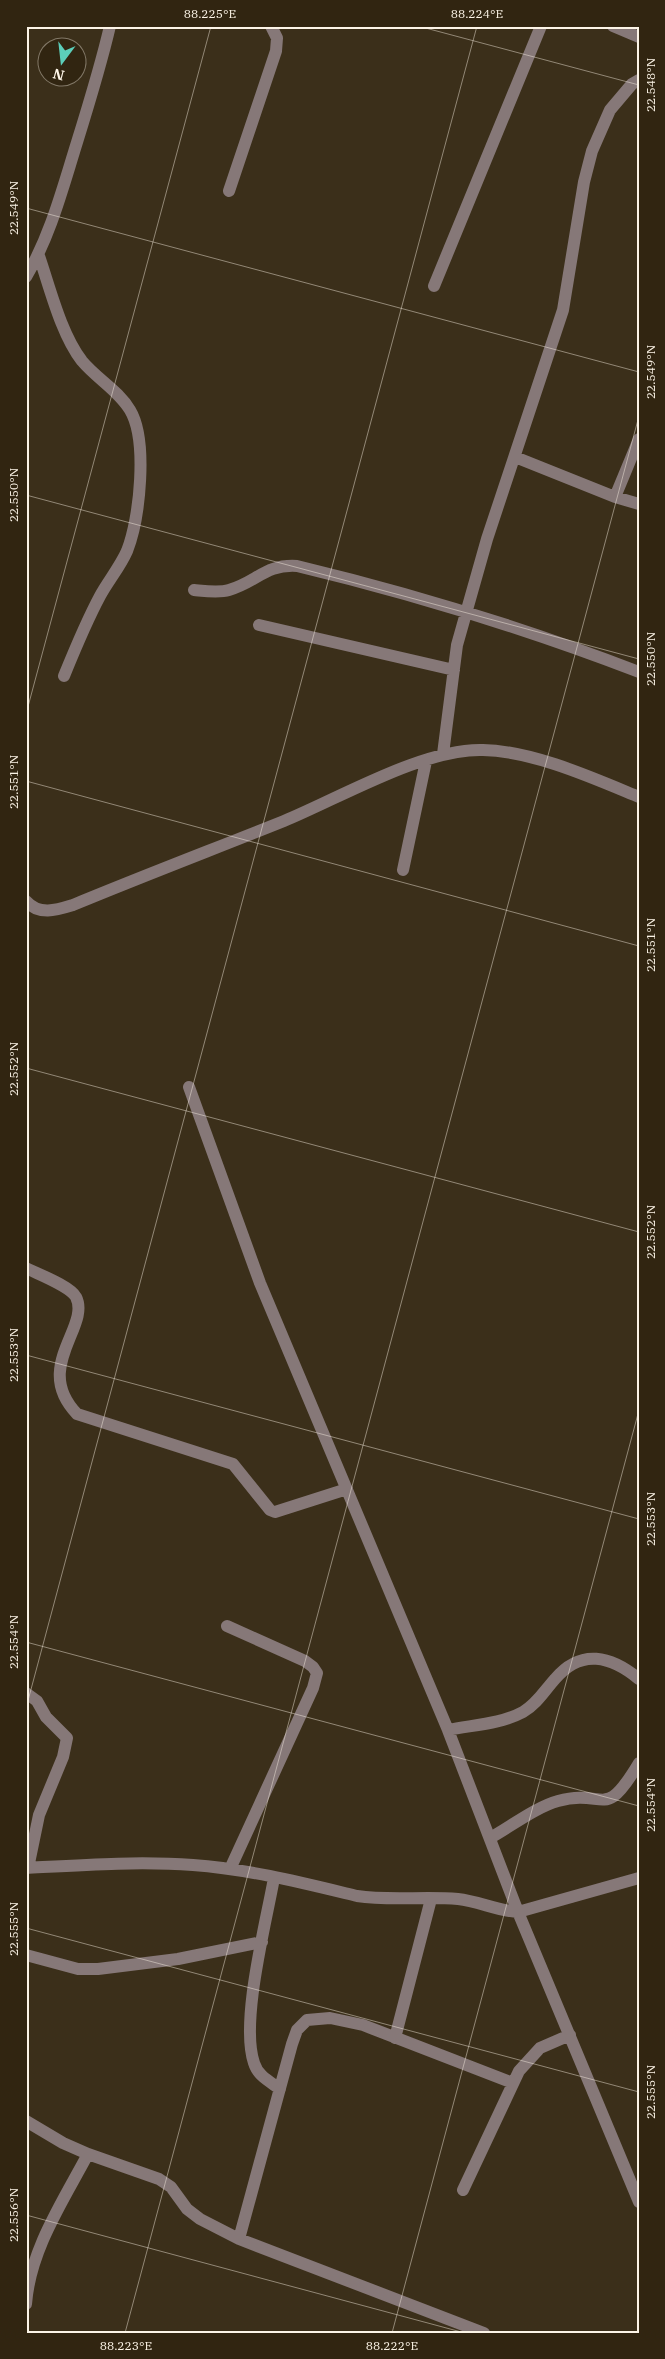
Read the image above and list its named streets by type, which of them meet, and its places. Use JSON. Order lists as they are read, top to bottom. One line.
{"north":"bottom","coordinates":["88.225°E","88.224°E","22.548°N","22.549°N","22.550°N","22.551°N","22.552°N","22.553°N","22.554°N","22.555°N","22.556°N","88.223°E","88.222°E"]}
